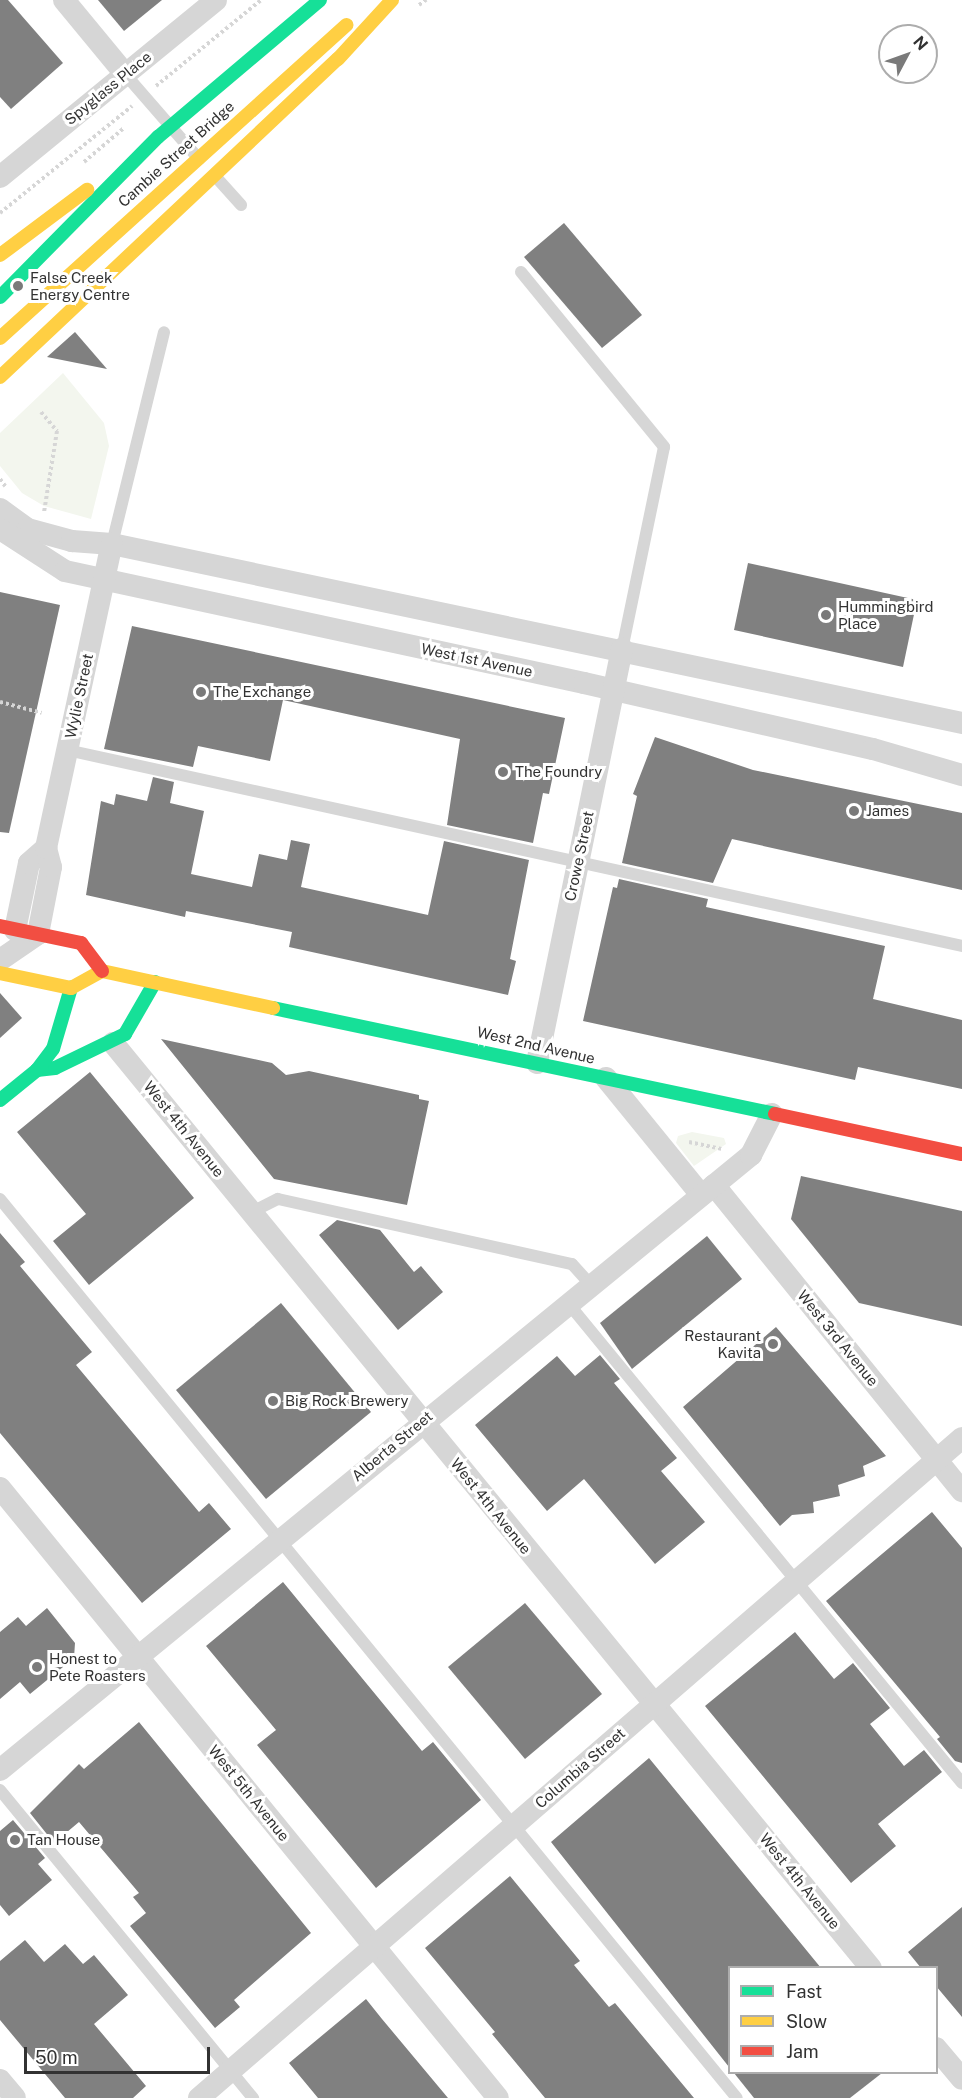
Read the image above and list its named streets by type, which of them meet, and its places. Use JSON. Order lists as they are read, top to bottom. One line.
{"streets":{"main road":["Cambie Street Bridge","West 2nd Avenue"],"street":["Spyglass Place","West 1st Avenue","Wylie Street","Crowe Street","West 4th Avenue","West 3rd Avenue","Alberta Street","Columbia Street","West 5th Avenue"]},"crossings":[["West 1st Avenue","Wylie Street"],["West 1st Avenue","Crowe Street"],["Crowe Street","West 2nd Avenue"],["West 2nd Avenue","West 3rd Avenue"],["West 2nd Avenue","Alberta Street"],["West 4th Avenue","Alberta Street"],["West 4th Avenue","Columbia Street"],["West 3rd Avenue","Alberta Street"],["West 3rd Avenue","Columbia Street"],["Alberta Street","West 5th Avenue"],["Columbia Street","West 5th Avenue"]],"places":["False Creek Energy Centre","Hummingbird Place","The Exchange","The Foundry","James","Restaurant Kavita","Big Rock Brewery","Honest to Pete Roasters","Tan House"],"legend":["Fast","Slow","Jam"],"scale_bar":"50 m","north":"top right"}
